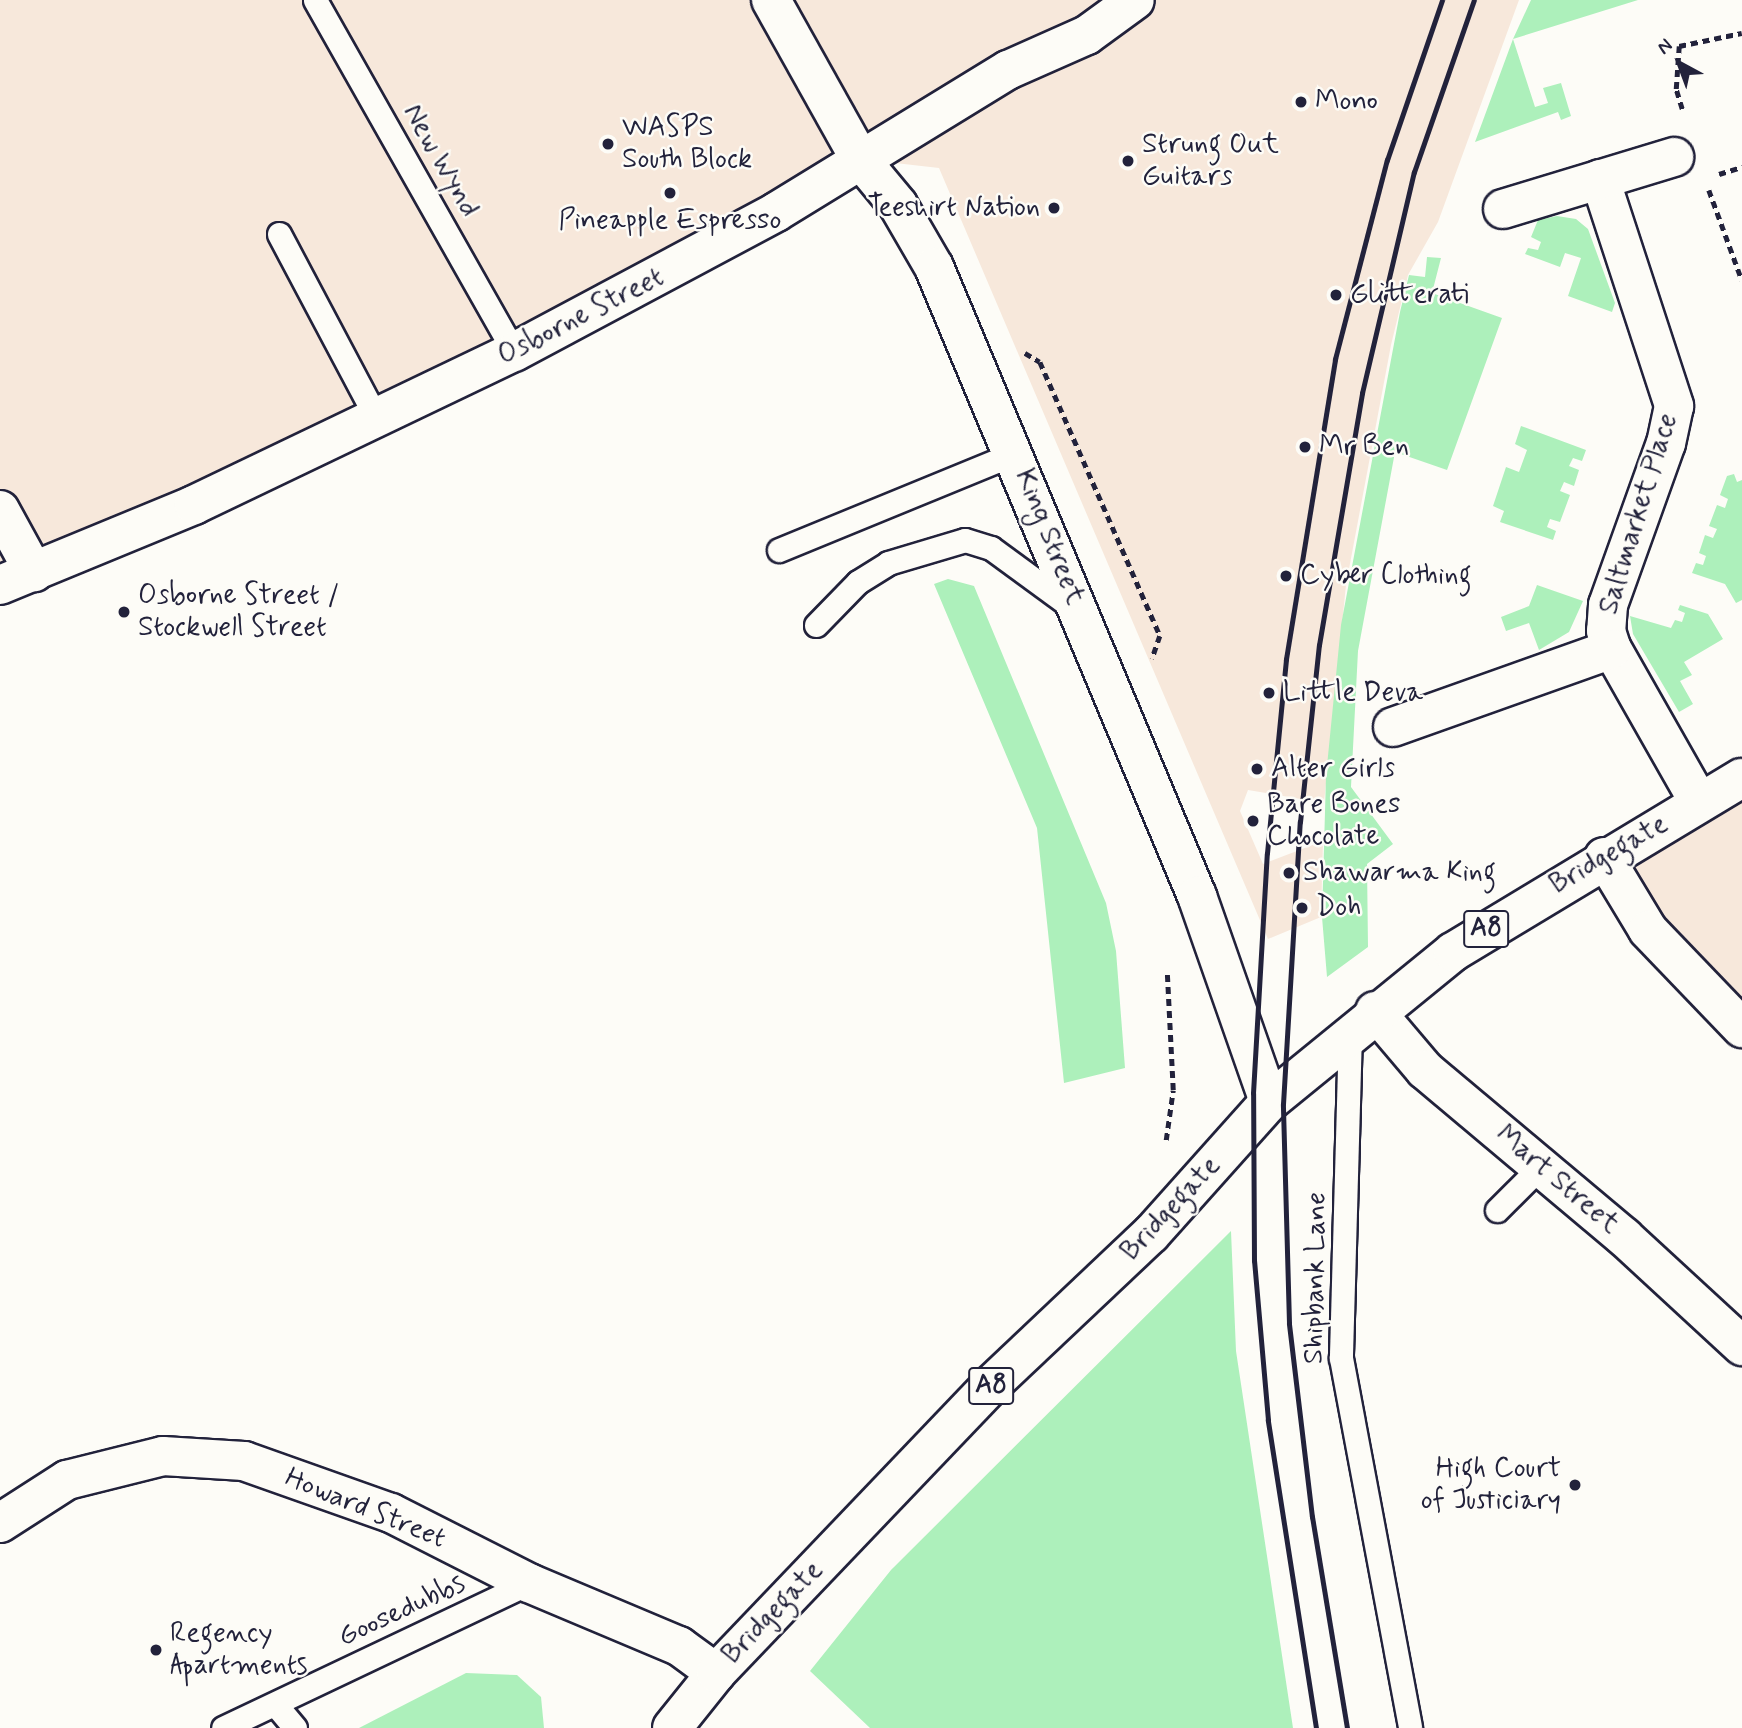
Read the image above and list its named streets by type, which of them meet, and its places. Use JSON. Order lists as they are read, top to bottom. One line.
{"streets":{"street":["Osborne Street","Saltmarket Place","King Street","Bridgegate","A8","Mart Street","Howard Street"],"lane":["New Wynd","Shipbank Lane","Goosedubbs"]},"crossings":[["New Wynd","Osborne Street"],["Osborne Street","King Street"],["Saltmarket Place","Bridgegate"],["King Street","Bridgegate"],["Bridgegate","Mart Street"],["Bridgegate","Shipbank Lane"],["Bridgegate","Howard Street"],["Mart Street","Shipbank Lane"],["Howard Street","Goosedubbs"]],"places":["Mono","WASPS South Block","Strung Out Guitars","Pineapple Espresso","Teeshirt Nation","Glitterati","Mr Ben","Cyber Clothing","Osborne Street / Stockwell Street","Little Deva","Alter Girls","Bare Bones Chocolate","Shawarma King","Doh","High Court of Justiciary","Regency Apartments"],"north":"top left"}
